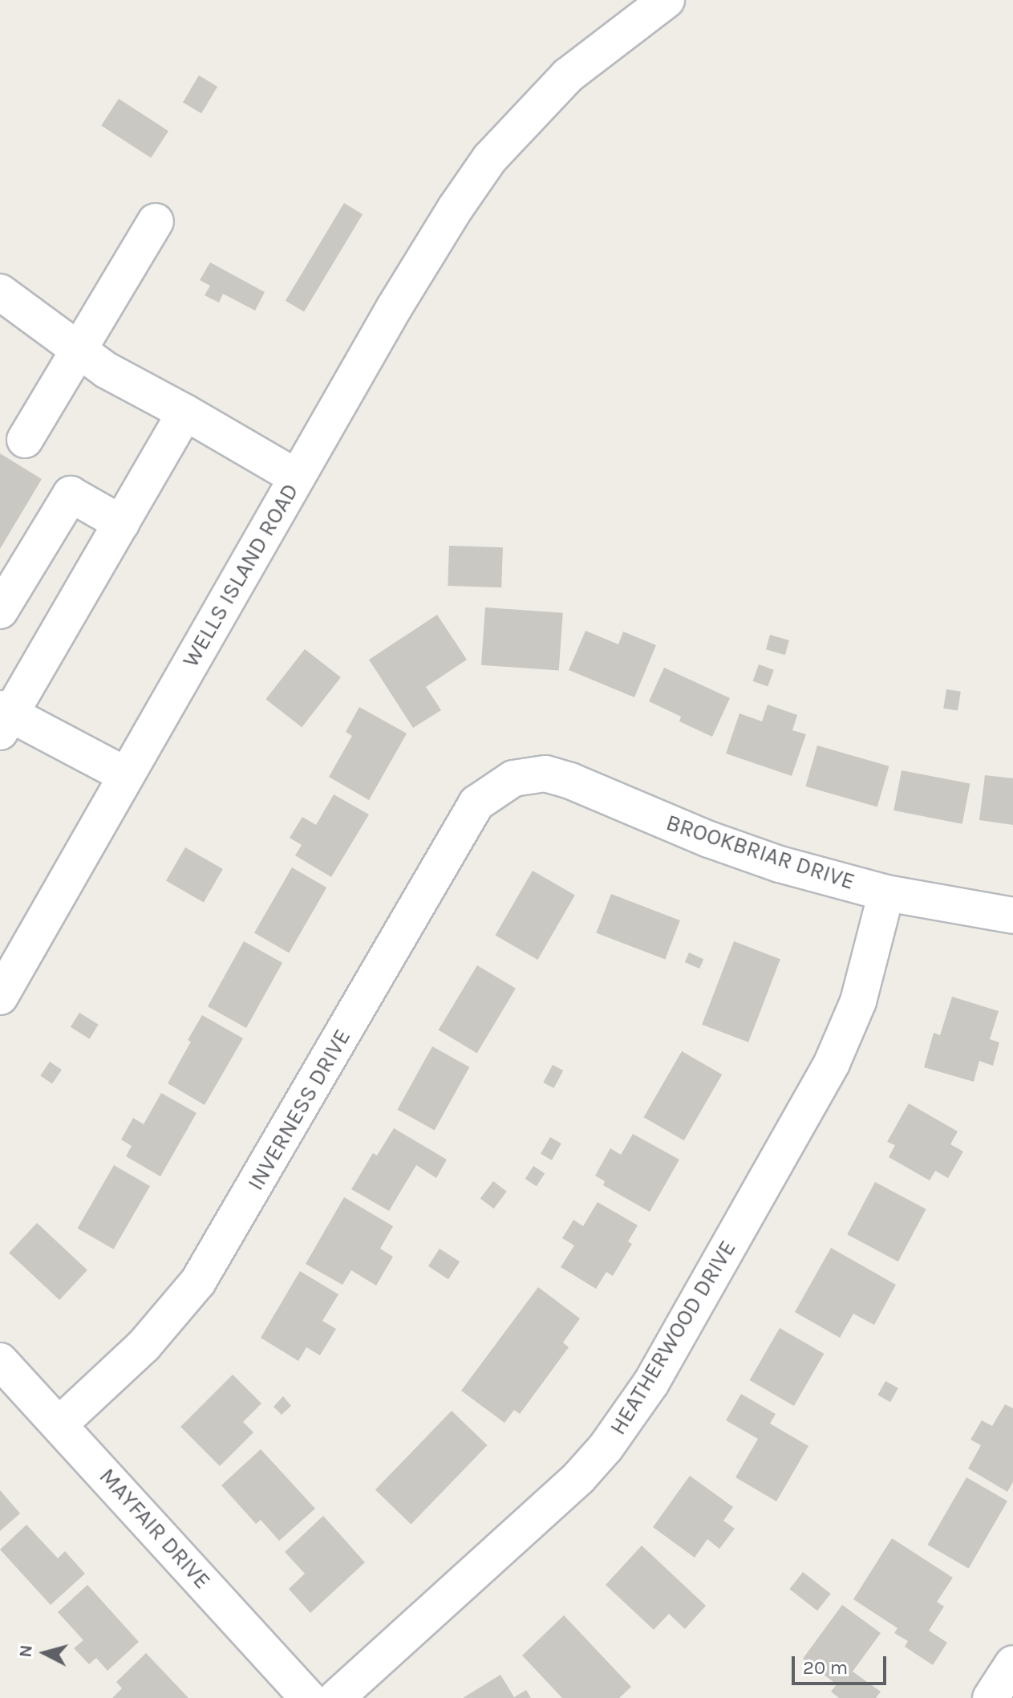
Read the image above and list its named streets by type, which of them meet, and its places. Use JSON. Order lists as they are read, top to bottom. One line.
{"streets":{"street":["WELLS ISLAND ROAD","BROOKBRIAR DRIVE","INVERNESS DRIVE","HEATHERWOOD DRIVE","MAYFAIR DRIVE"]},"crossings":[["BROOKBRIAR DRIVE","INVERNESS DRIVE"],["BROOKBRIAR DRIVE","HEATHERWOOD DRIVE"],["INVERNESS DRIVE","MAYFAIR DRIVE"]],"scale_bar":"20 m","north":"left"}
